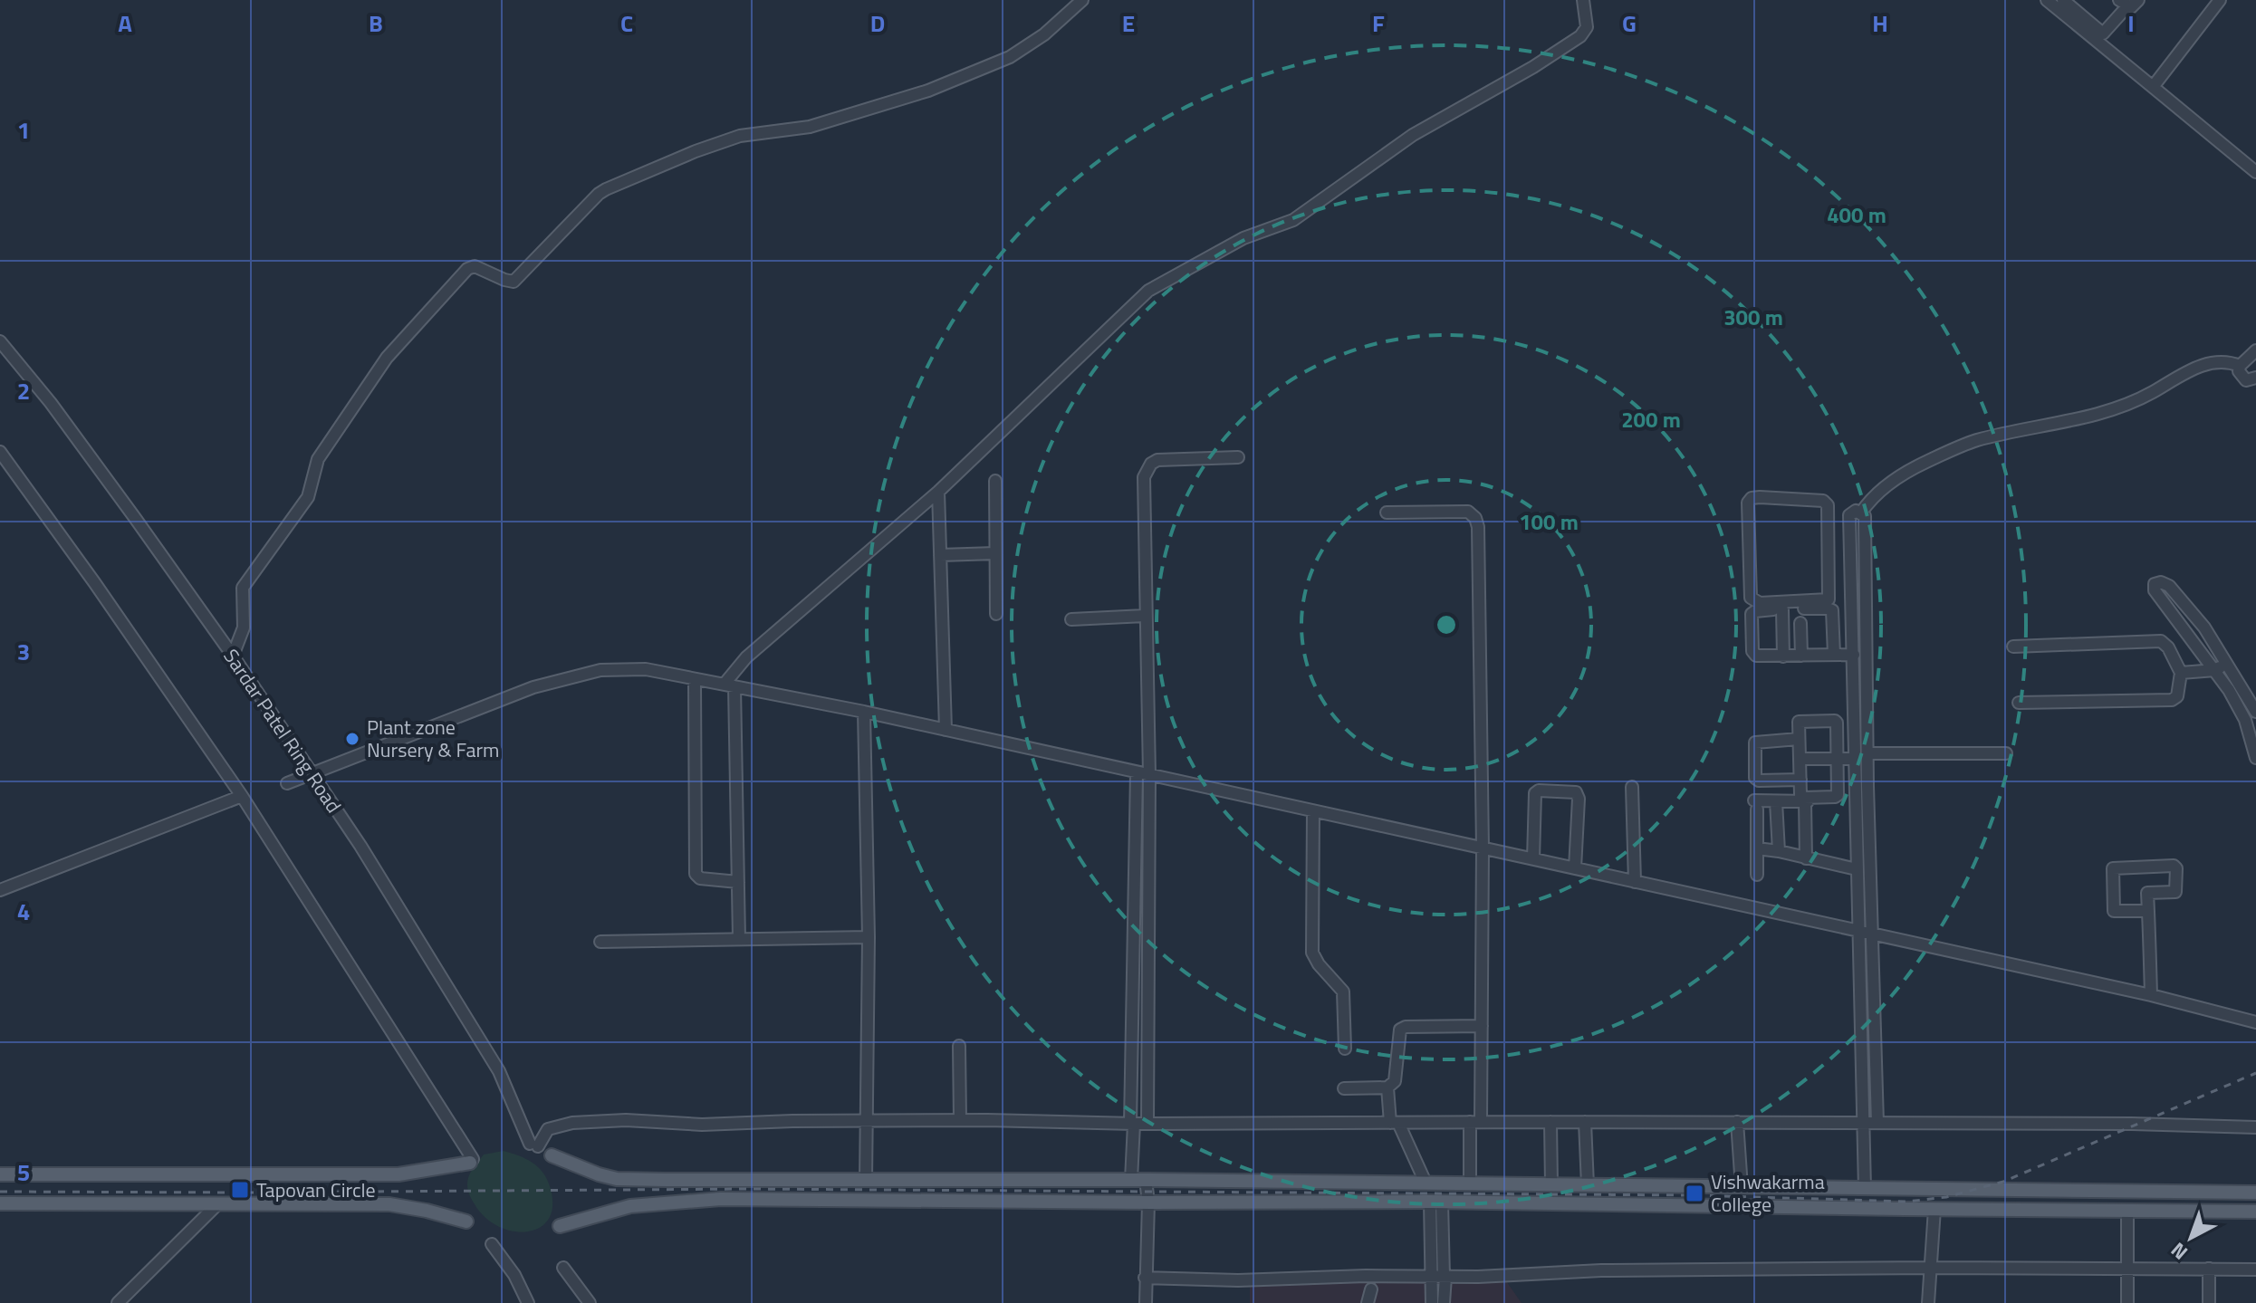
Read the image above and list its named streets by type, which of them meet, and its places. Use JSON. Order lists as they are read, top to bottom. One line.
{"streets":{"street":["Sardar Patel Ring Road"]},"places":{"other":["Plant zone Nursery & Farm"],"transit":["Tapovan Circle","Vishwakarma College"]},"north":"bottom left","grid":{"columns":["A","B","C","D","E","F","G","H","I"],"rows":["1","2","3","4","5"]},"rings":["400 m","300 m","200 m","100 m"]}
